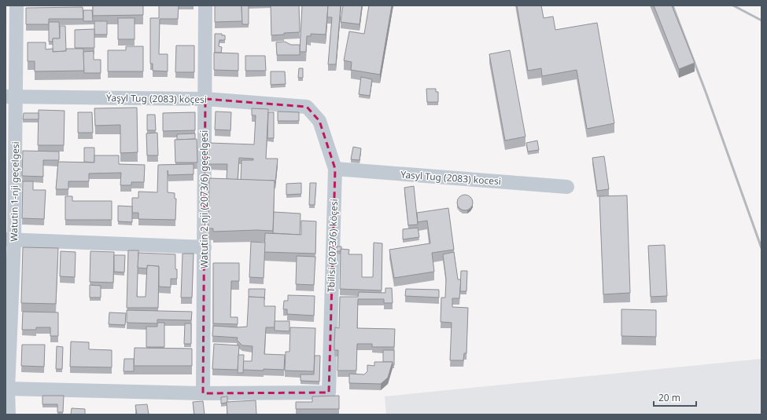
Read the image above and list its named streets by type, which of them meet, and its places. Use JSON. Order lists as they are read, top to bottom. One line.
{"streets":{"street":["Ýaşyl Tug (2083) köçesi","Yasyl Tug (2083) kocesi","Watutin 1-nji geçelgesi","Watutin 2-nji (2073/6) geçelgesi","Tbilisi (2073/6) köçesi"]},"crossings":[["Ýaşyl Tug (2083) köçesi","Watutin 1-nji geçelgesi"],["Ýaşyl Tug (2083) köçesi","Watutin 2-nji (2073/6) geçelgesi"],["Ýaşyl Tug (2083) köçesi","Tbilisi (2073/6) köçesi"],["Yasyl Tug (2083) kocesi","Tbilisi (2073/6) köçesi"],["Watutin 2-nji (2073/6) geçelgesi","Tbilisi (2073/6) köçesi"]],"scale_bar":"20 m"}
